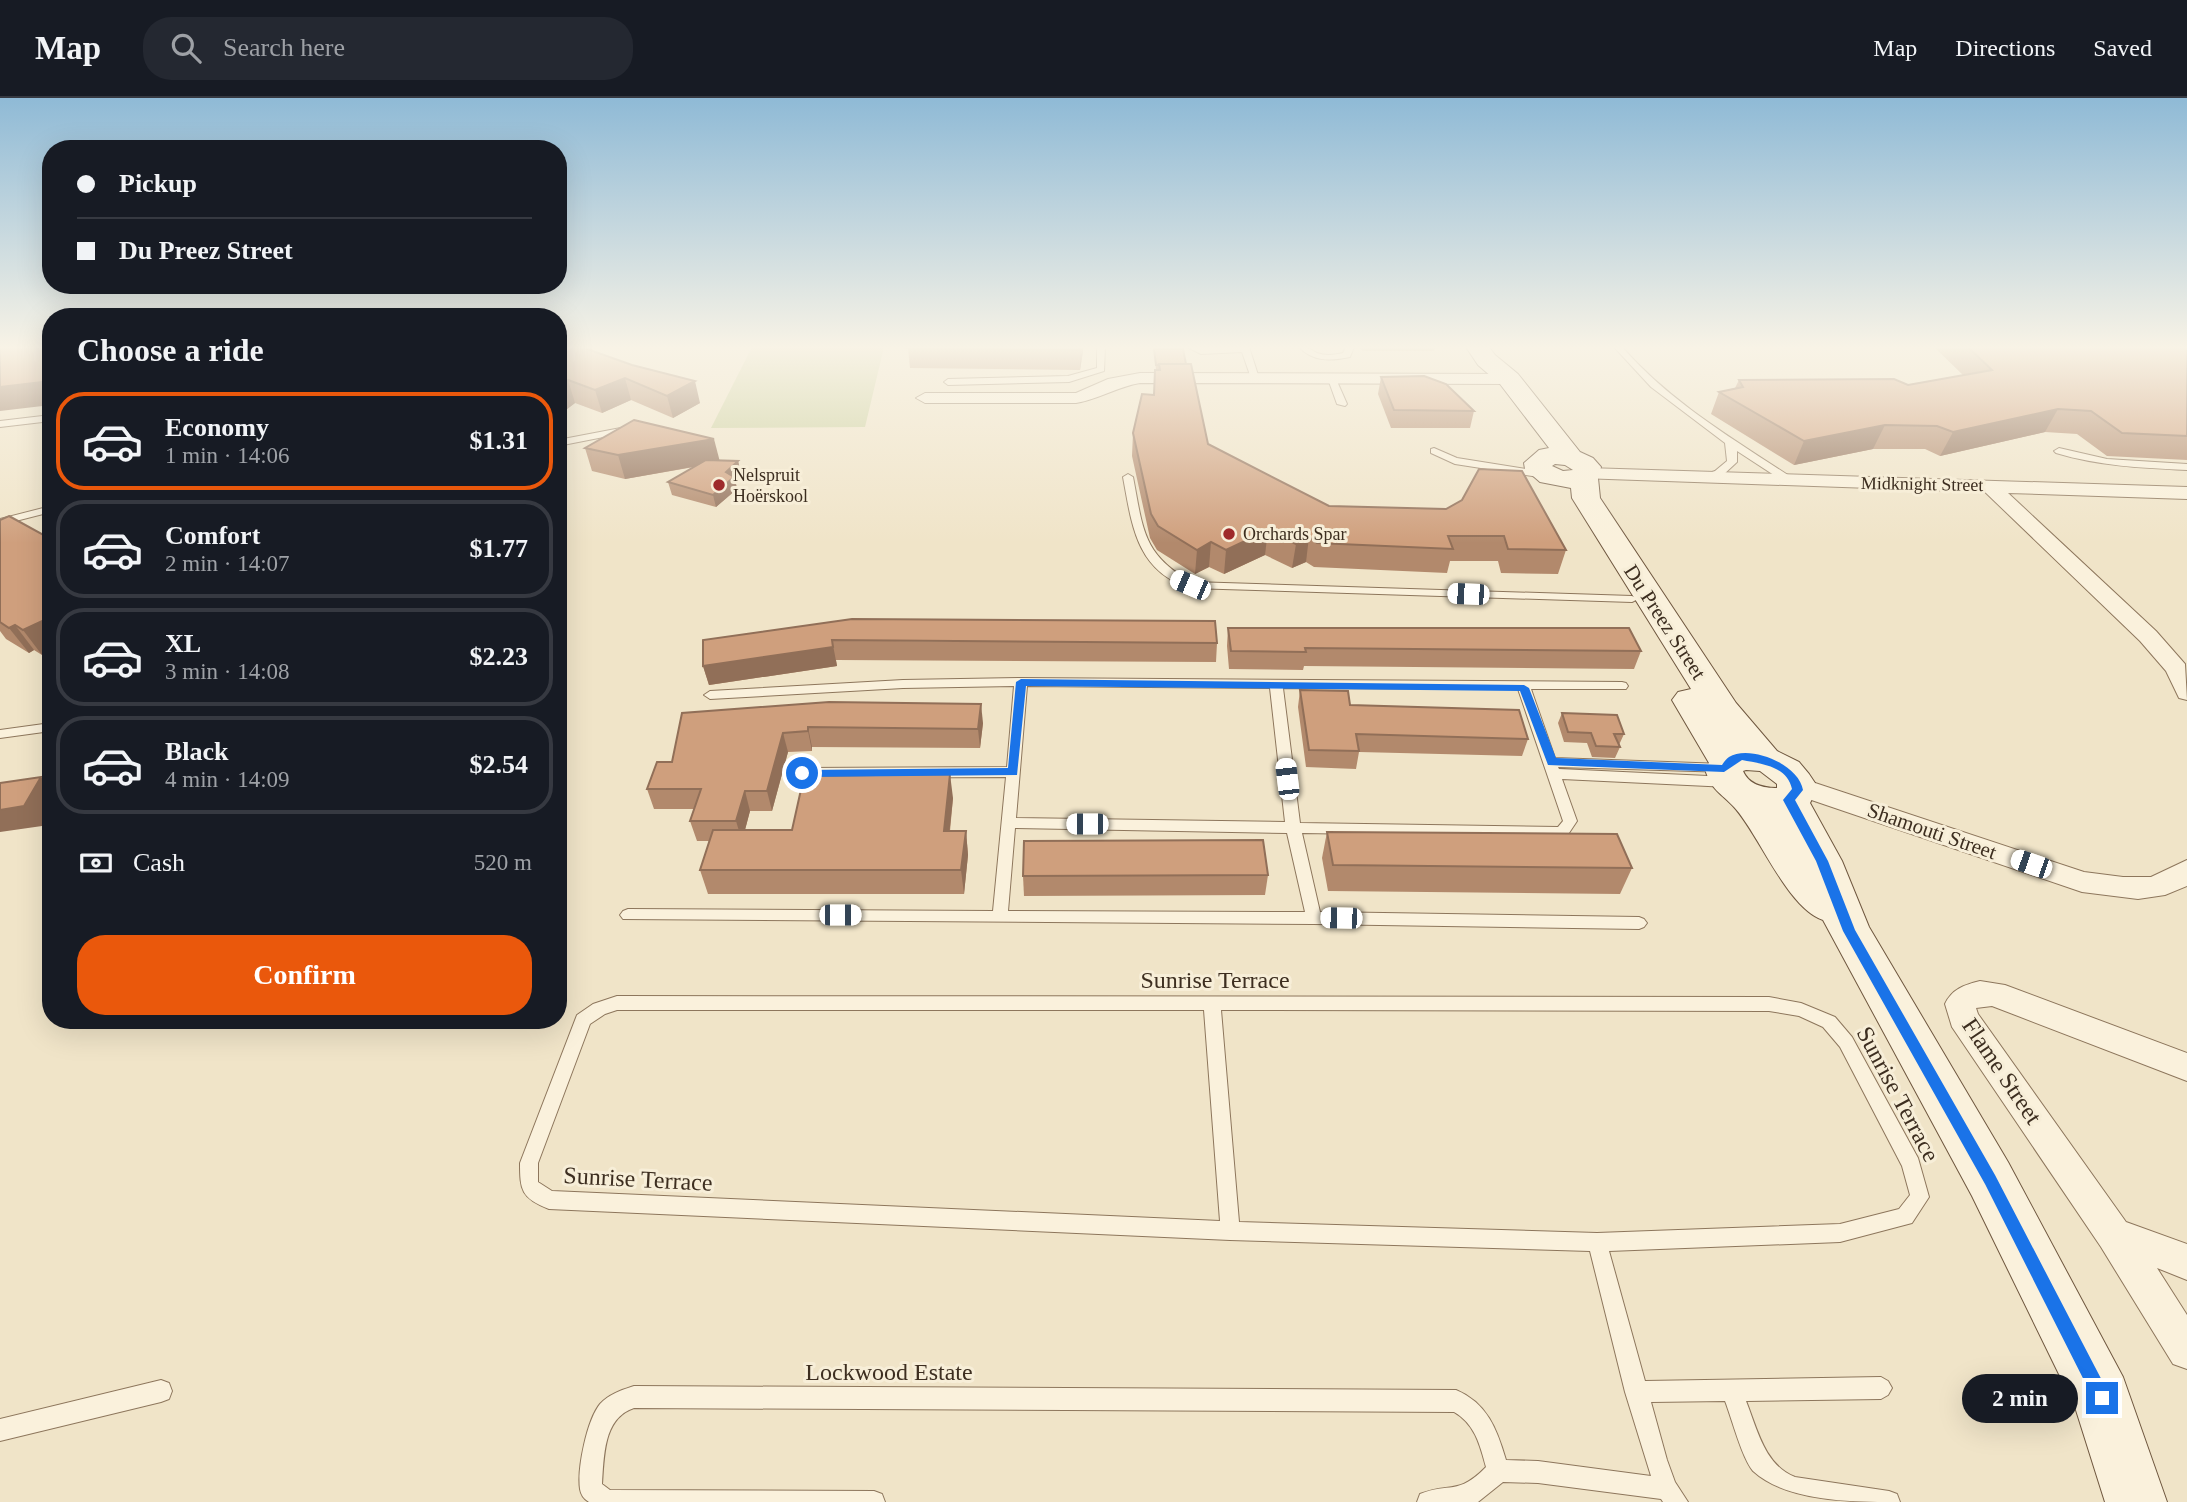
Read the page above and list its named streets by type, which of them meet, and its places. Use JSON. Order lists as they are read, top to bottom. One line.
{"streets":{"street":["Midknight Street","Du Preez Street","Shamouti Street","Flame Street"],"lane":["Sunrise Terrace","Lockwood Estate"]},"crossings":[["Midknight Street","Du Preez Street"],["Du Preez Street","Shamouti Street"]],"places":["Nelspruit Hoërskool","Orchards Spar"],"page":{"header":"Map","search":"Search here","nav":["Map","Directions","Saved"],"banner":["Pickup","Du Preez Street"],"heading":"Choose a ride","list":[{"name":"Economy","note":"1 min · 14:06","value":"$1.31"},{"name":"Comfort","note":"2 min · 14:07","value":"$1.77"},{"name":"XL","note":"3 min · 14:08","value":"$2.23"},{"name":"Black","note":"4 min · 14:09","value":"$2.54"}],"pay":["Cash","520 m"],"buttons":"Confirm","bubble":"2 min"}}
